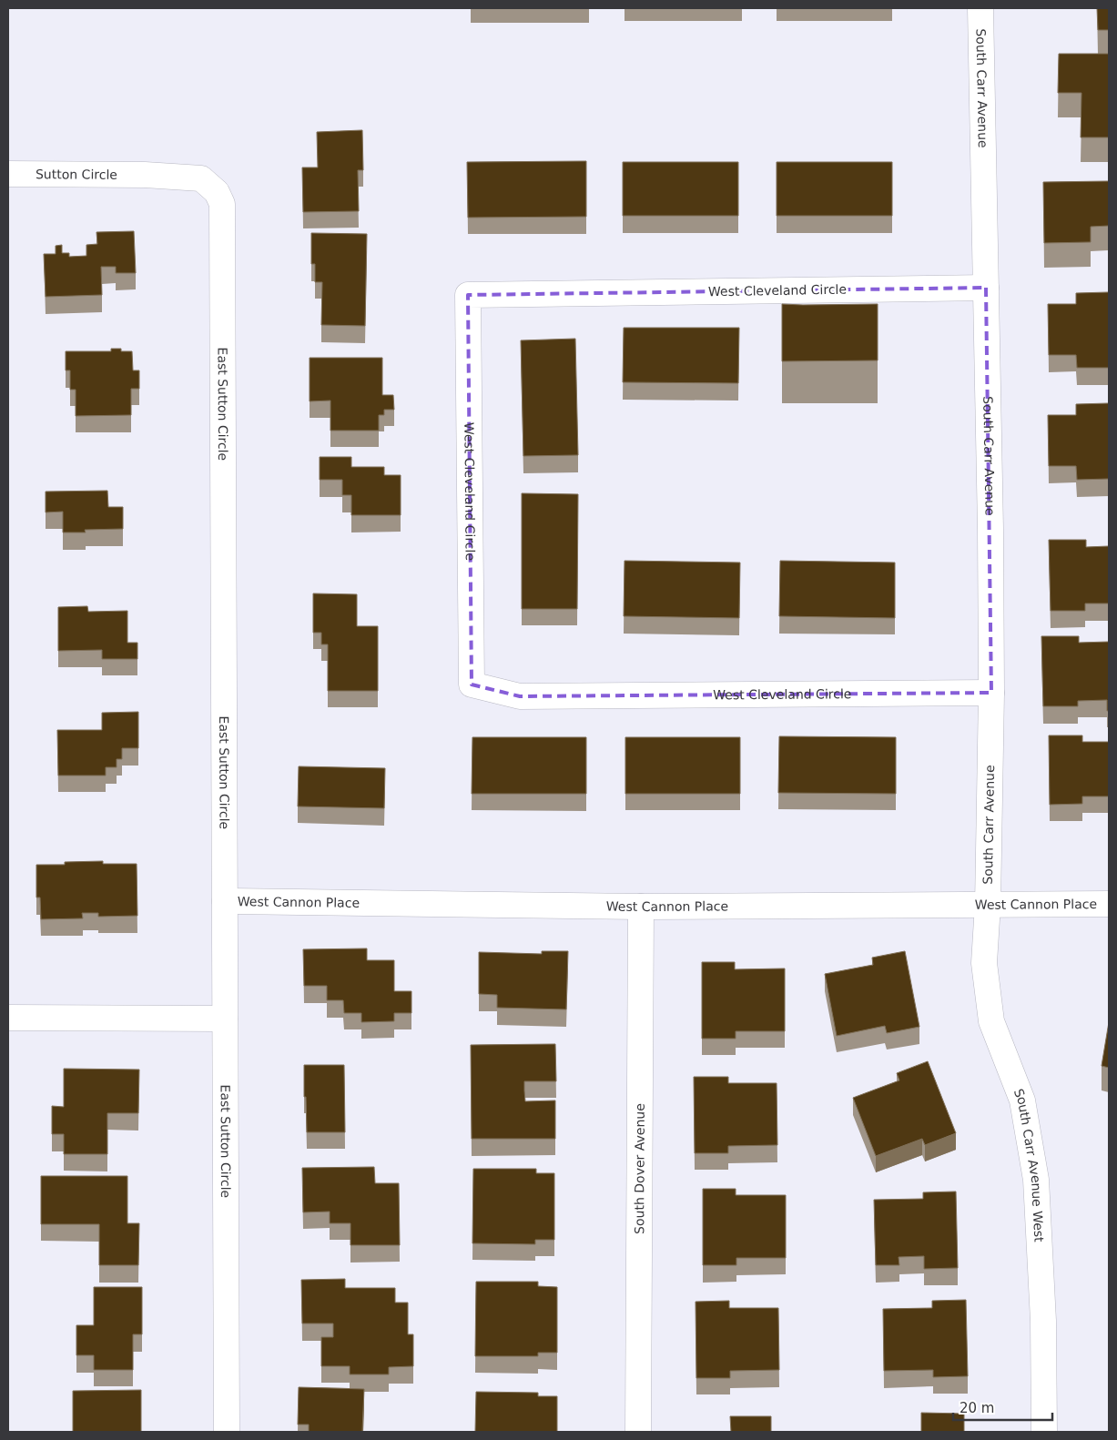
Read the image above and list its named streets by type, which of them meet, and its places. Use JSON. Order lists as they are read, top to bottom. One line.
{"streets":{"street":["South Carr Avenue","Sutton Circle","West Cleveland Circle","East Sutton Circle","West Cannon Place","South Carr Avenue West","South Dover Avenue"]},"crossings":[["South Carr Avenue","West Cleveland Circle"],["South Carr Avenue","West Cannon Place"],["South Carr Avenue","South Carr Avenue West"],["Sutton Circle","East Sutton Circle"],["East Sutton Circle","West Cannon Place"],["West Cannon Place","South Carr Avenue West"],["West Cannon Place","South Dover Avenue"]],"scale_bar":"20 m"}
